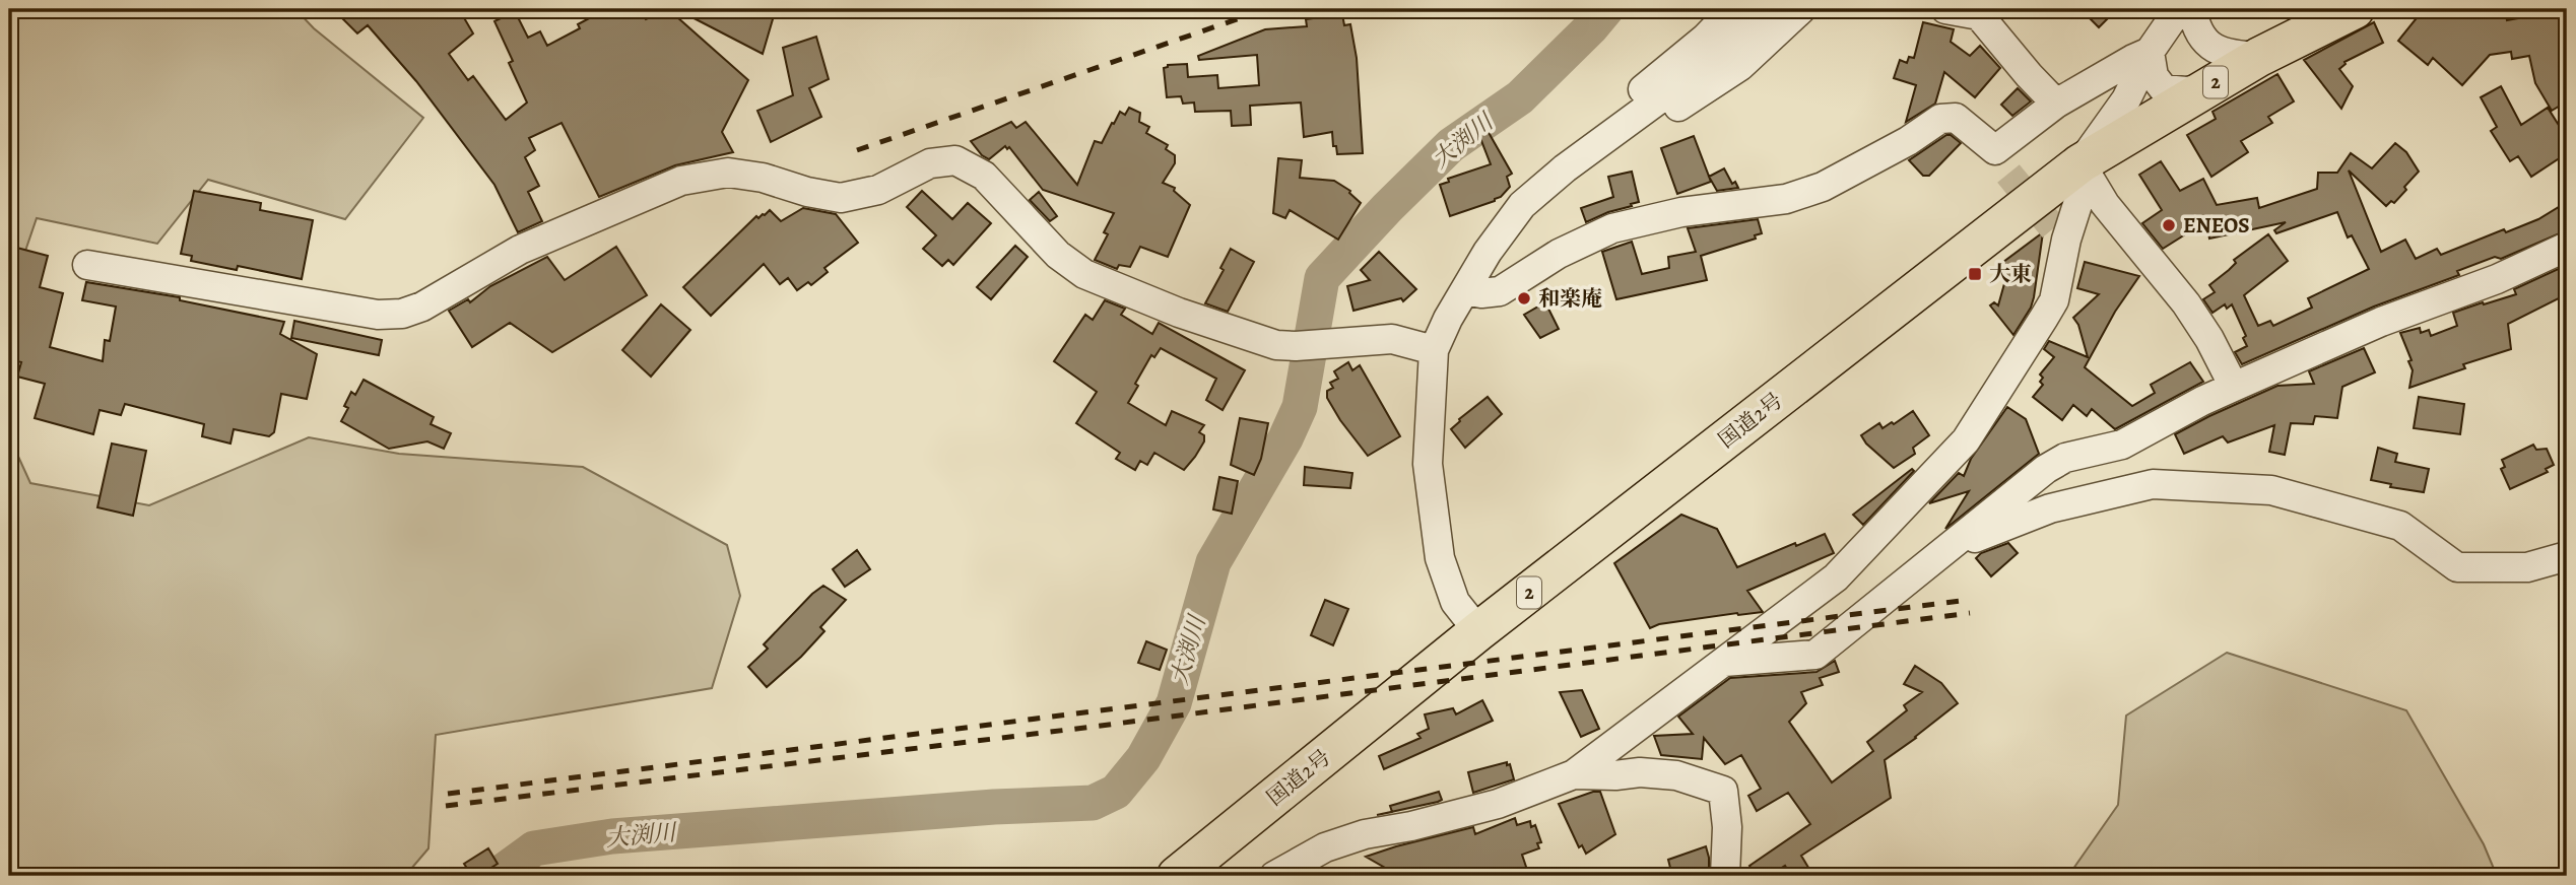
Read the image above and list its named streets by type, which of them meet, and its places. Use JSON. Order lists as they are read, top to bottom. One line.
{"streets":{"highway":["2","国道2号"]},"water":["大渕川"],"places":{"other":["ENEOS","和楽庵"],"transit":["大東"]}}
